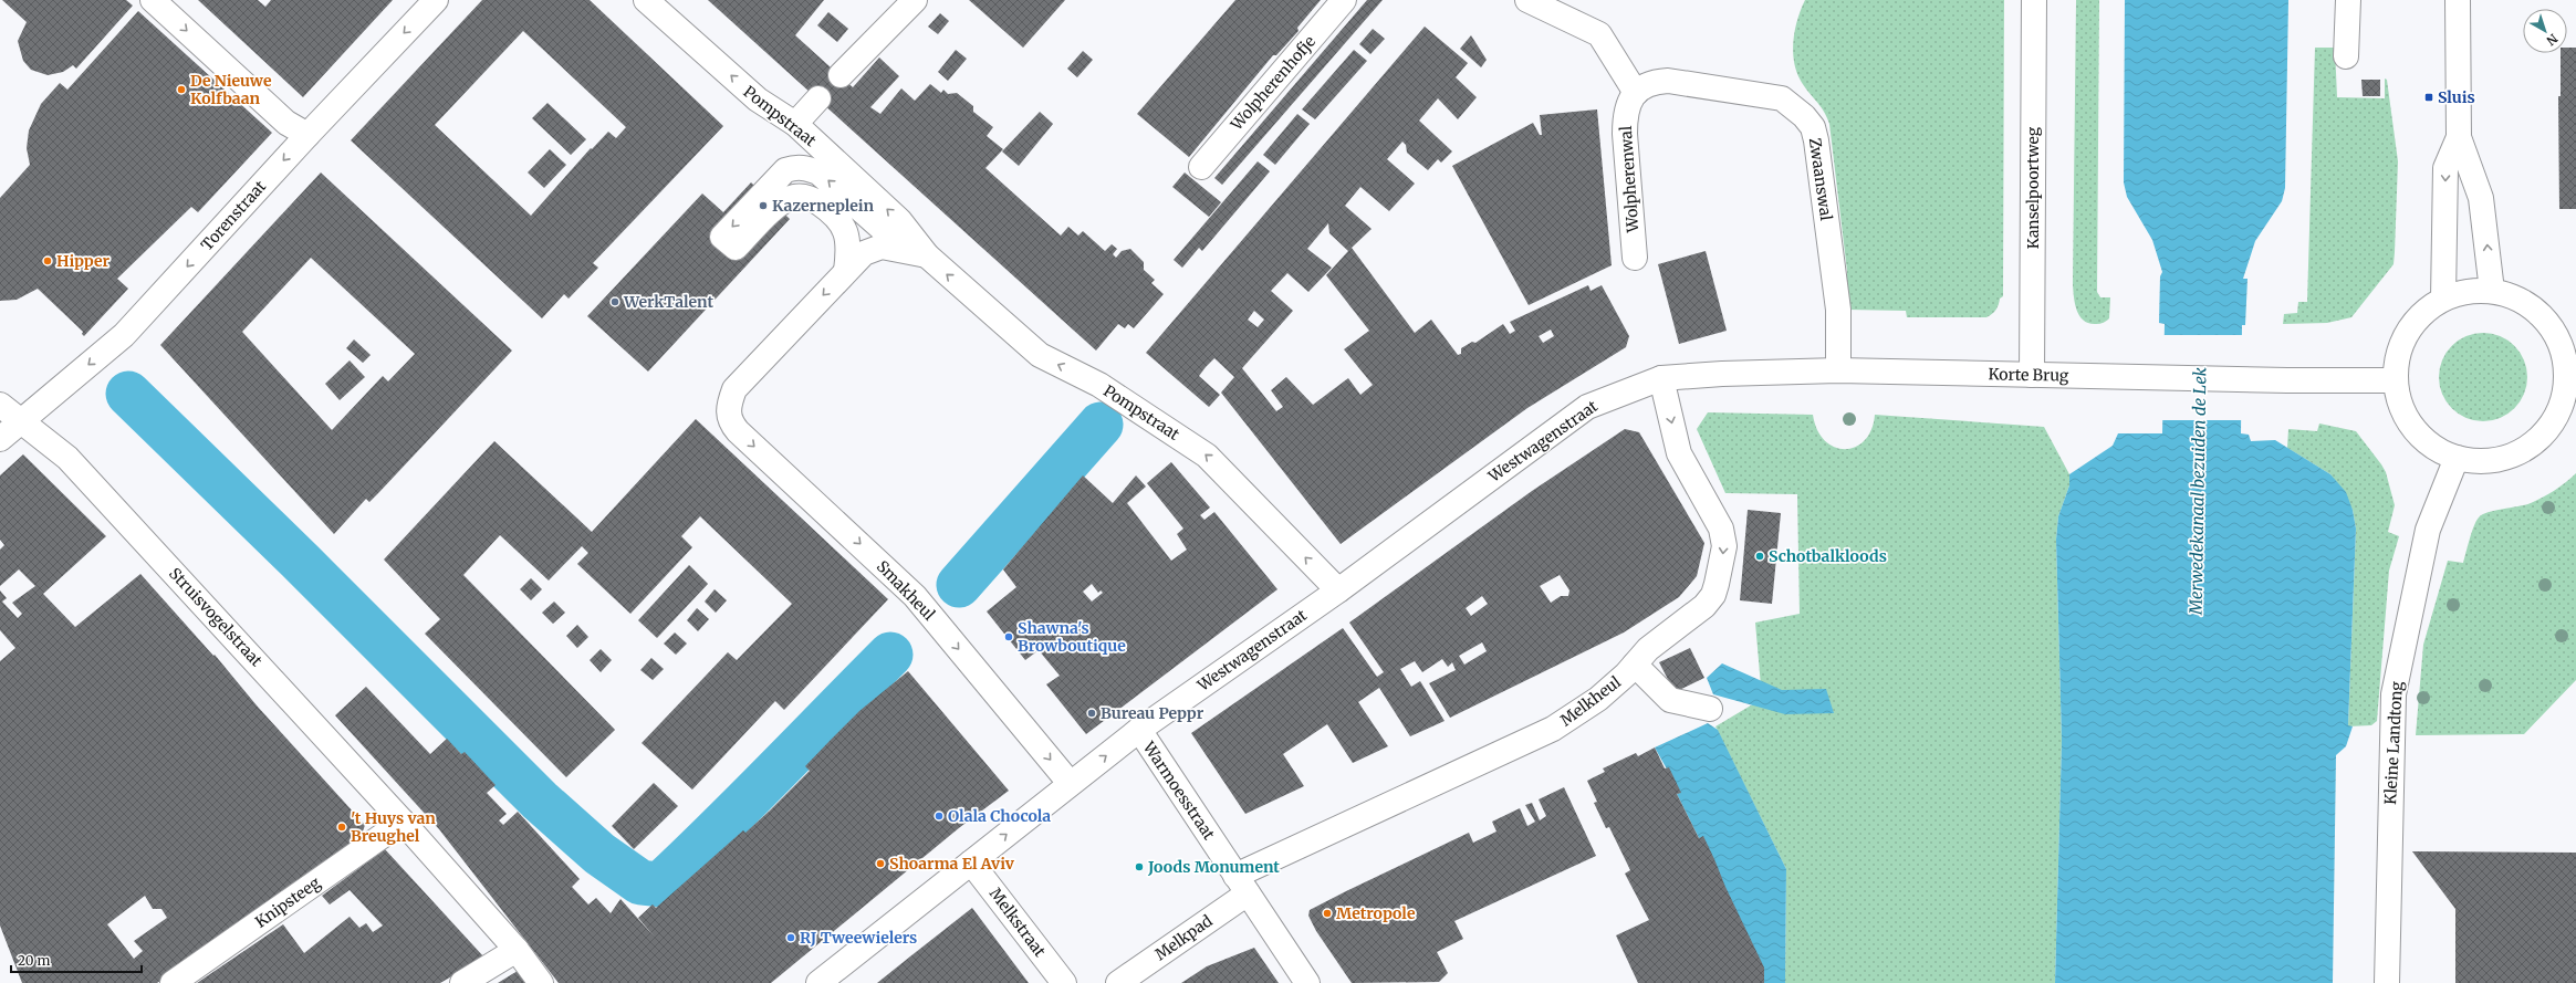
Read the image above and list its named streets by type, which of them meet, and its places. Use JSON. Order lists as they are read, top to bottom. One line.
{"streets":{"street":["Wolpherenhofje","Pompstraat","Wolpherenwal","Zwaanswal","Kanselpoortweg","Torenstraat","Korte Brug","Westwagenstraat","Smakheul","Struisvogelstraat","Melkheul","Kleine Landtong","Warmoesstraat","Knipsteeg","Melkstraat","Melkpad"]},"crossings":[["Pompstraat","Westwagenstraat"],["Pompstraat","Smakheul"],["Wolpherenwal","Zwaanswal"],["Zwaanswal","Korte Brug"],["Kanselpoortweg","Korte Brug"],["Torenstraat","Struisvogelstraat"],["Korte Brug","Westwagenstraat"],["Korte Brug","Melkheul"],["Westwagenstraat","Smakheul"],["Westwagenstraat","Melkheul"],["Westwagenstraat","Warmoesstraat"],["Westwagenstraat","Melkstraat"],["Struisvogelstraat","Knipsteeg"],["Melkheul","Warmoesstraat"],["Melkheul","Melkpad"],["Warmoesstraat","Melkpad"]],"one_way":["Torenstraat","Smakheul","Melkheul"],"water":["Merwedekanaal bezuiden de Lek"],"places":{"other":["De Nieuwe Kolfbaan","Kazerneplein","Hipper","WerkTalent","Schotbalkloods","Shawna's Browboutique","Bureau Peppr","Olala Chocola","'t Huys van Breughel","Shoarma El Aviv","Joods Monument","Metropole","RJ Tweewielers"],"transit":["Sluis"]},"scale_bar":"20 m","north":"bottom right"}
